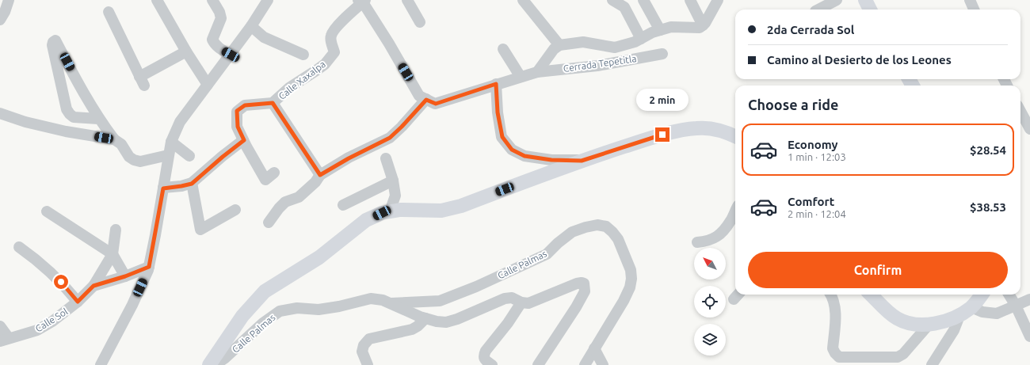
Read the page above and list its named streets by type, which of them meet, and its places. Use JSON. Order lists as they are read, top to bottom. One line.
{"streets":{"street":["Cerrada Tepetitla","Calle Xaxalpa","Calle Palmas","Calle Sol"]},"north":"top left","page":{"banner":["2da Cerrada Sol","Camino al Desierto de los Leones"],"heading":"Choose a ride","bubble":"2 min","list":[{"name":"Economy","note":"1 min · 12:03","value":"$28.54"},{"name":"Comfort","note":"2 min · 12:04","value":"$38.53"}],"buttons":"Confirm"}}
